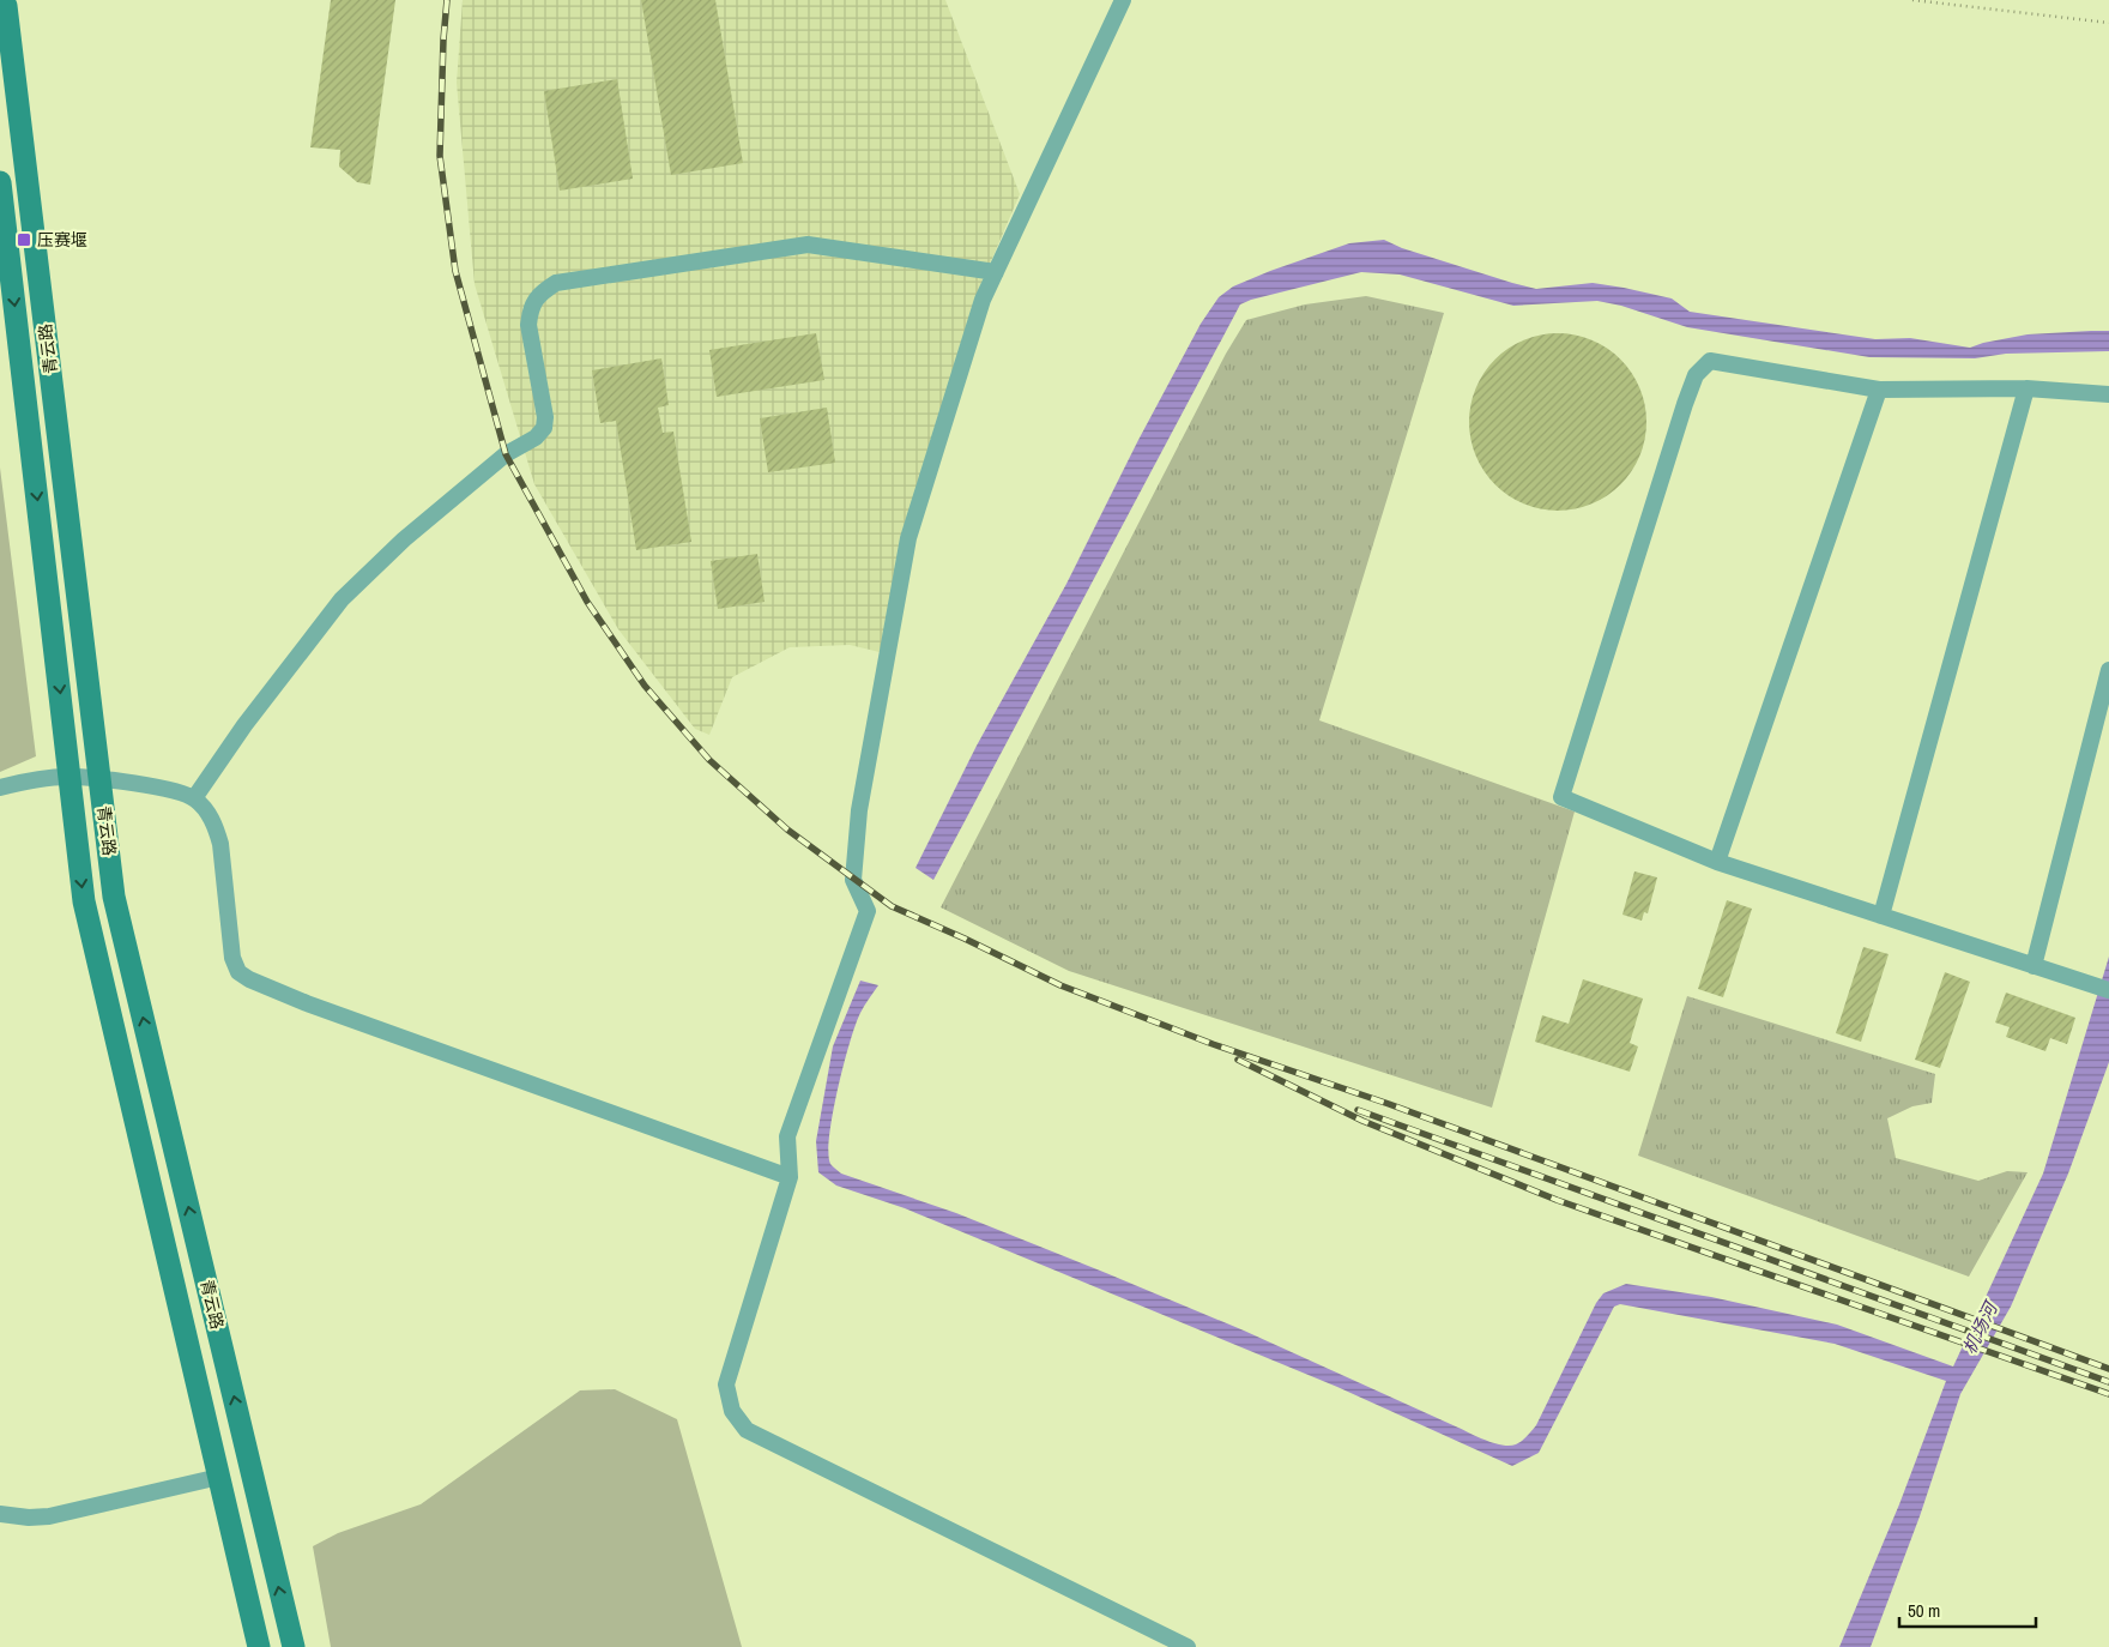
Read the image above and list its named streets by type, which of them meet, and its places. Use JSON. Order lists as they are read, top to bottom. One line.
{"streets":{"street":["青云路"]},"water":["机场河"],"places":{"transit":["压赛堰"]},"scale_bar":"50 m"}
